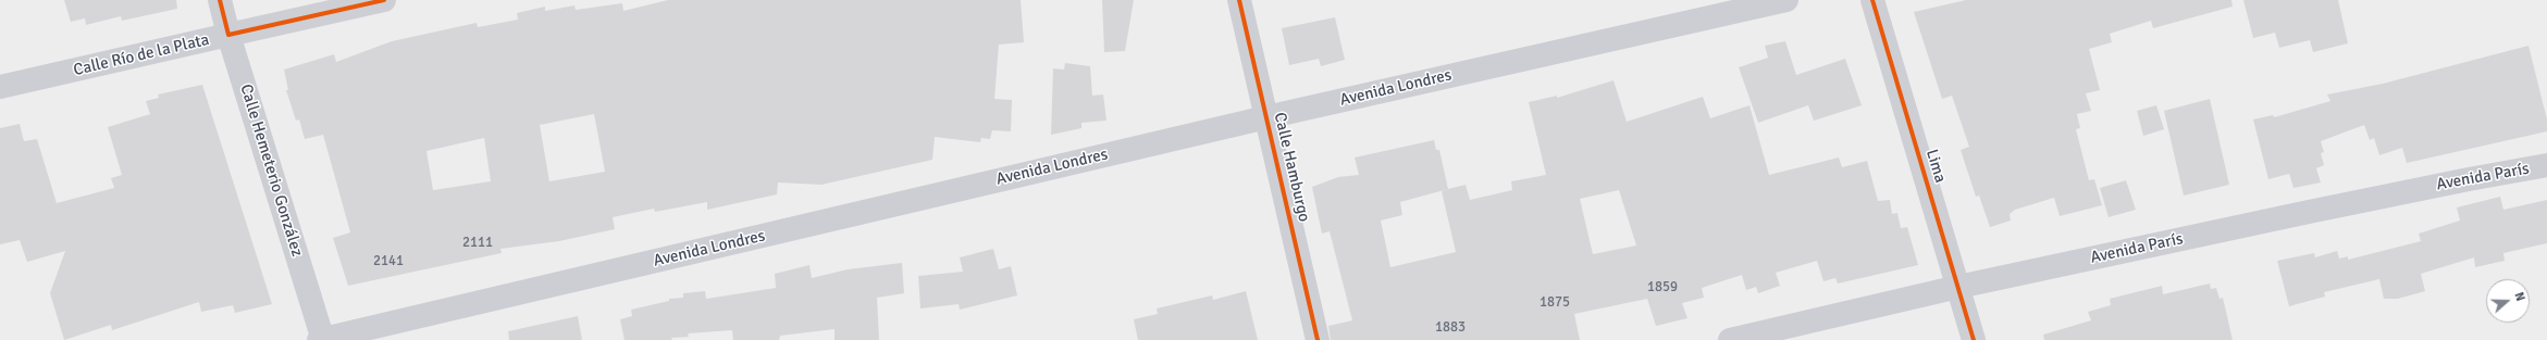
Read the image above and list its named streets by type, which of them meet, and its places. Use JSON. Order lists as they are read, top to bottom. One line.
{"streets":{"main road":["Calle Río de la Plata","Avenida Londres","Calle Hemeterio González","Avenida París"],"street":["Lima","Calle Hamburgo"]},"crossings":[["Calle Río de la Plata","Calle Hemeterio González"],["Avenida Londres","Calle Hamburgo"],["Avenida Londres","Calle Hemeterio González"],["Lima","Avenida París"]],"house_numbers":["2111","2141","1859","1875","1883"],"north":"right"}
